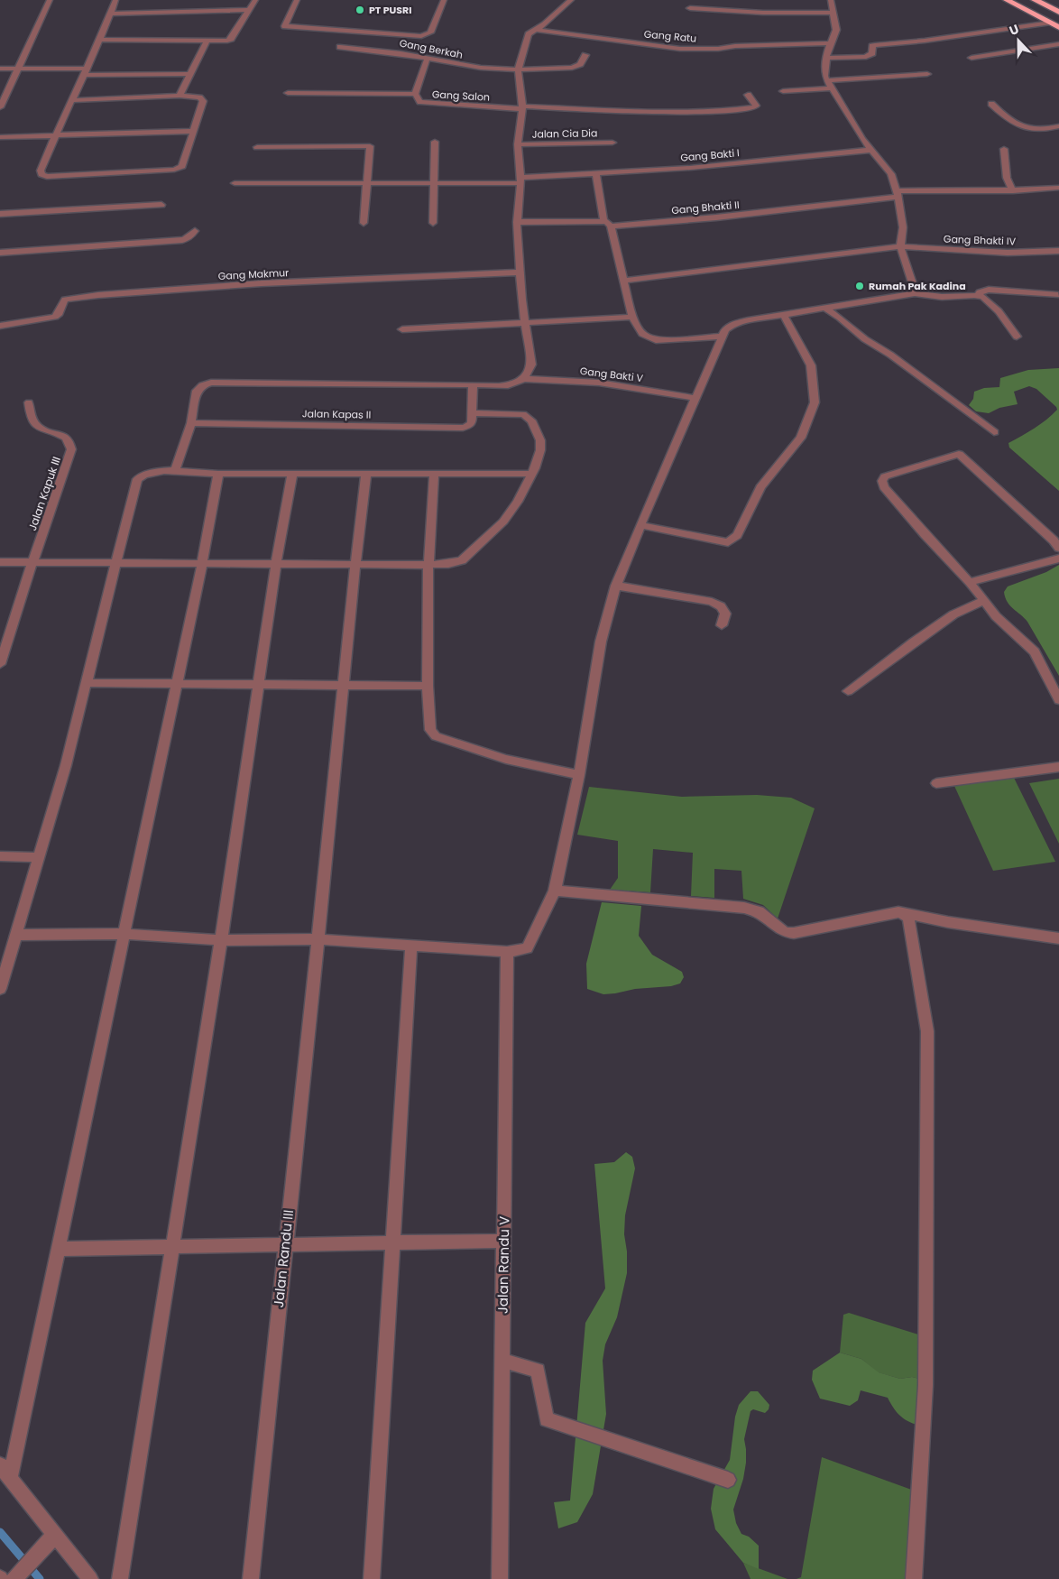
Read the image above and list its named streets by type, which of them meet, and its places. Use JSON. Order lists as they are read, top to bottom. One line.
{"streets":{"street":["Gang Ratu","Gang Berkah","Gang Salon","Jalan Cia Dia","Gang Bakti I","Gang Bhakti II","Gang Bhakti IV","Gang Makmur","Gang Bakti V","Jalan Kapas II","Jalan Kapuk III","Jalan Randu III","Jalan Randu V"]},"crossings":[["Gang Berkah","Gang Salon"]],"places":["PT PUSRI","Rumah Pak Kadina"],"north":"top"}
